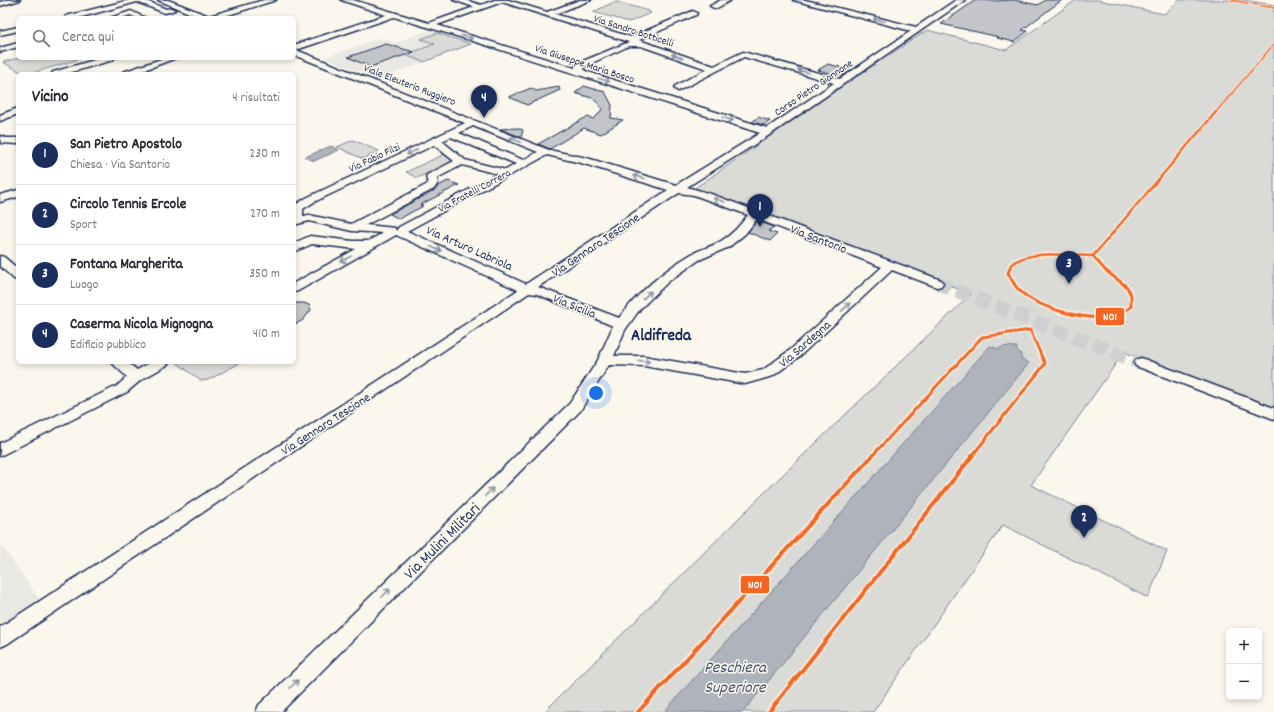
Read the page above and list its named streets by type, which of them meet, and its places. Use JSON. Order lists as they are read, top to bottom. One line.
{"streets":{"street":["Via Sandro Botticelli","Via Giuseppe Maria Bosco","Viale Eleuterio Ruggiero","Corso Pietro Giannone","Via Fabio Filzi","Via Fratelli Correra","Via Santorio","Via Gennaro Tescione","Via Arturo Labriola","Via Sicilia","Via Sardegna","Via Mulini Militari"]},"crossings":[["Via Giuseppe Maria Bosco","Corso Pietro Giannone"],["Viale Eleuterio Ruggiero","Corso Pietro Giannone"],["Viale Eleuterio Ruggiero","Via Fabio Filzi"],["Viale Eleuterio Ruggiero","Via Fratelli Correra"],["Viale Eleuterio Ruggiero","Via Santorio"],["Corso Pietro Giannone","Via Santorio"],["Corso Pietro Giannone","Via Gennaro Tescione"],["Via Fratelli Correra","Via Arturo Labriola"],["Via Santorio","Via Sardegna"],["Via Santorio","Via Mulini Militari"],["Via Gennaro Tescione","Via Arturo Labriola"],["Via Gennaro Tescione","Via Sicilia"],["Via Arturo Labriola","Via Sicilia"],["Via Sicilia","Via Mulini Militari"],["Via Sardegna","Via Mulini Militari"]],"one_way":["Via Sardegna","Via Mulini Militari"],"districts":["Aldifreda"],"water":["Peschiera Superiore"],"lines":["transit line N01"],"page":{"search":"Cerca qui","heading":["Vicino","4 risultati"],"pins":["4","1","3","2"],"list":[{"mark":"1","name":"San Pietro Apostolo","note":"Chiesa · Via Santorio","value":"230 m"},{"mark":"2","name":"Circolo Tennis Ercole","note":"Sport","value":"270 m"},{"mark":"3","name":"Fontana Margherita","note":"Luogo","value":"350 m"},{"mark":"4","name":"Caserma Nicola Mignogna","note":"Edificio pubblico","value":"410 m"}],"map_buttons":["+","−"]}}
